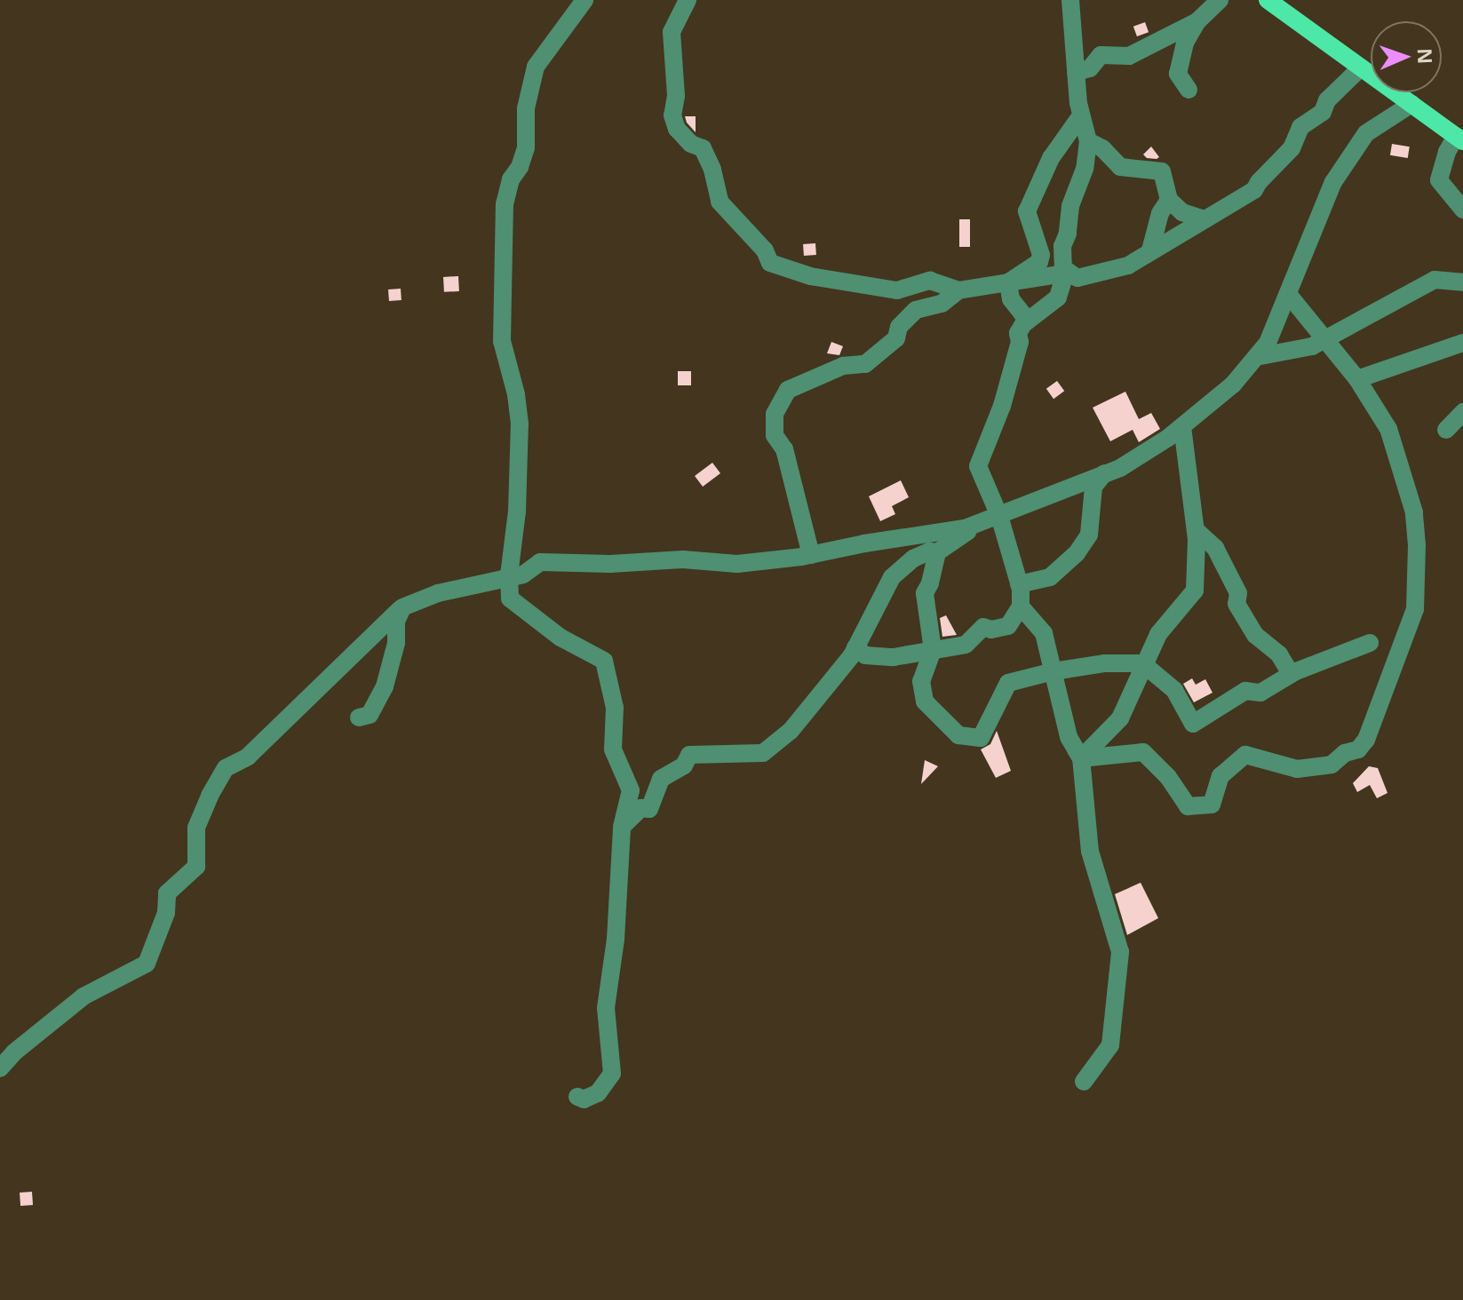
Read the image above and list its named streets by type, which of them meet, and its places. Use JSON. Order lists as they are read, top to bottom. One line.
{"north":"right"}
